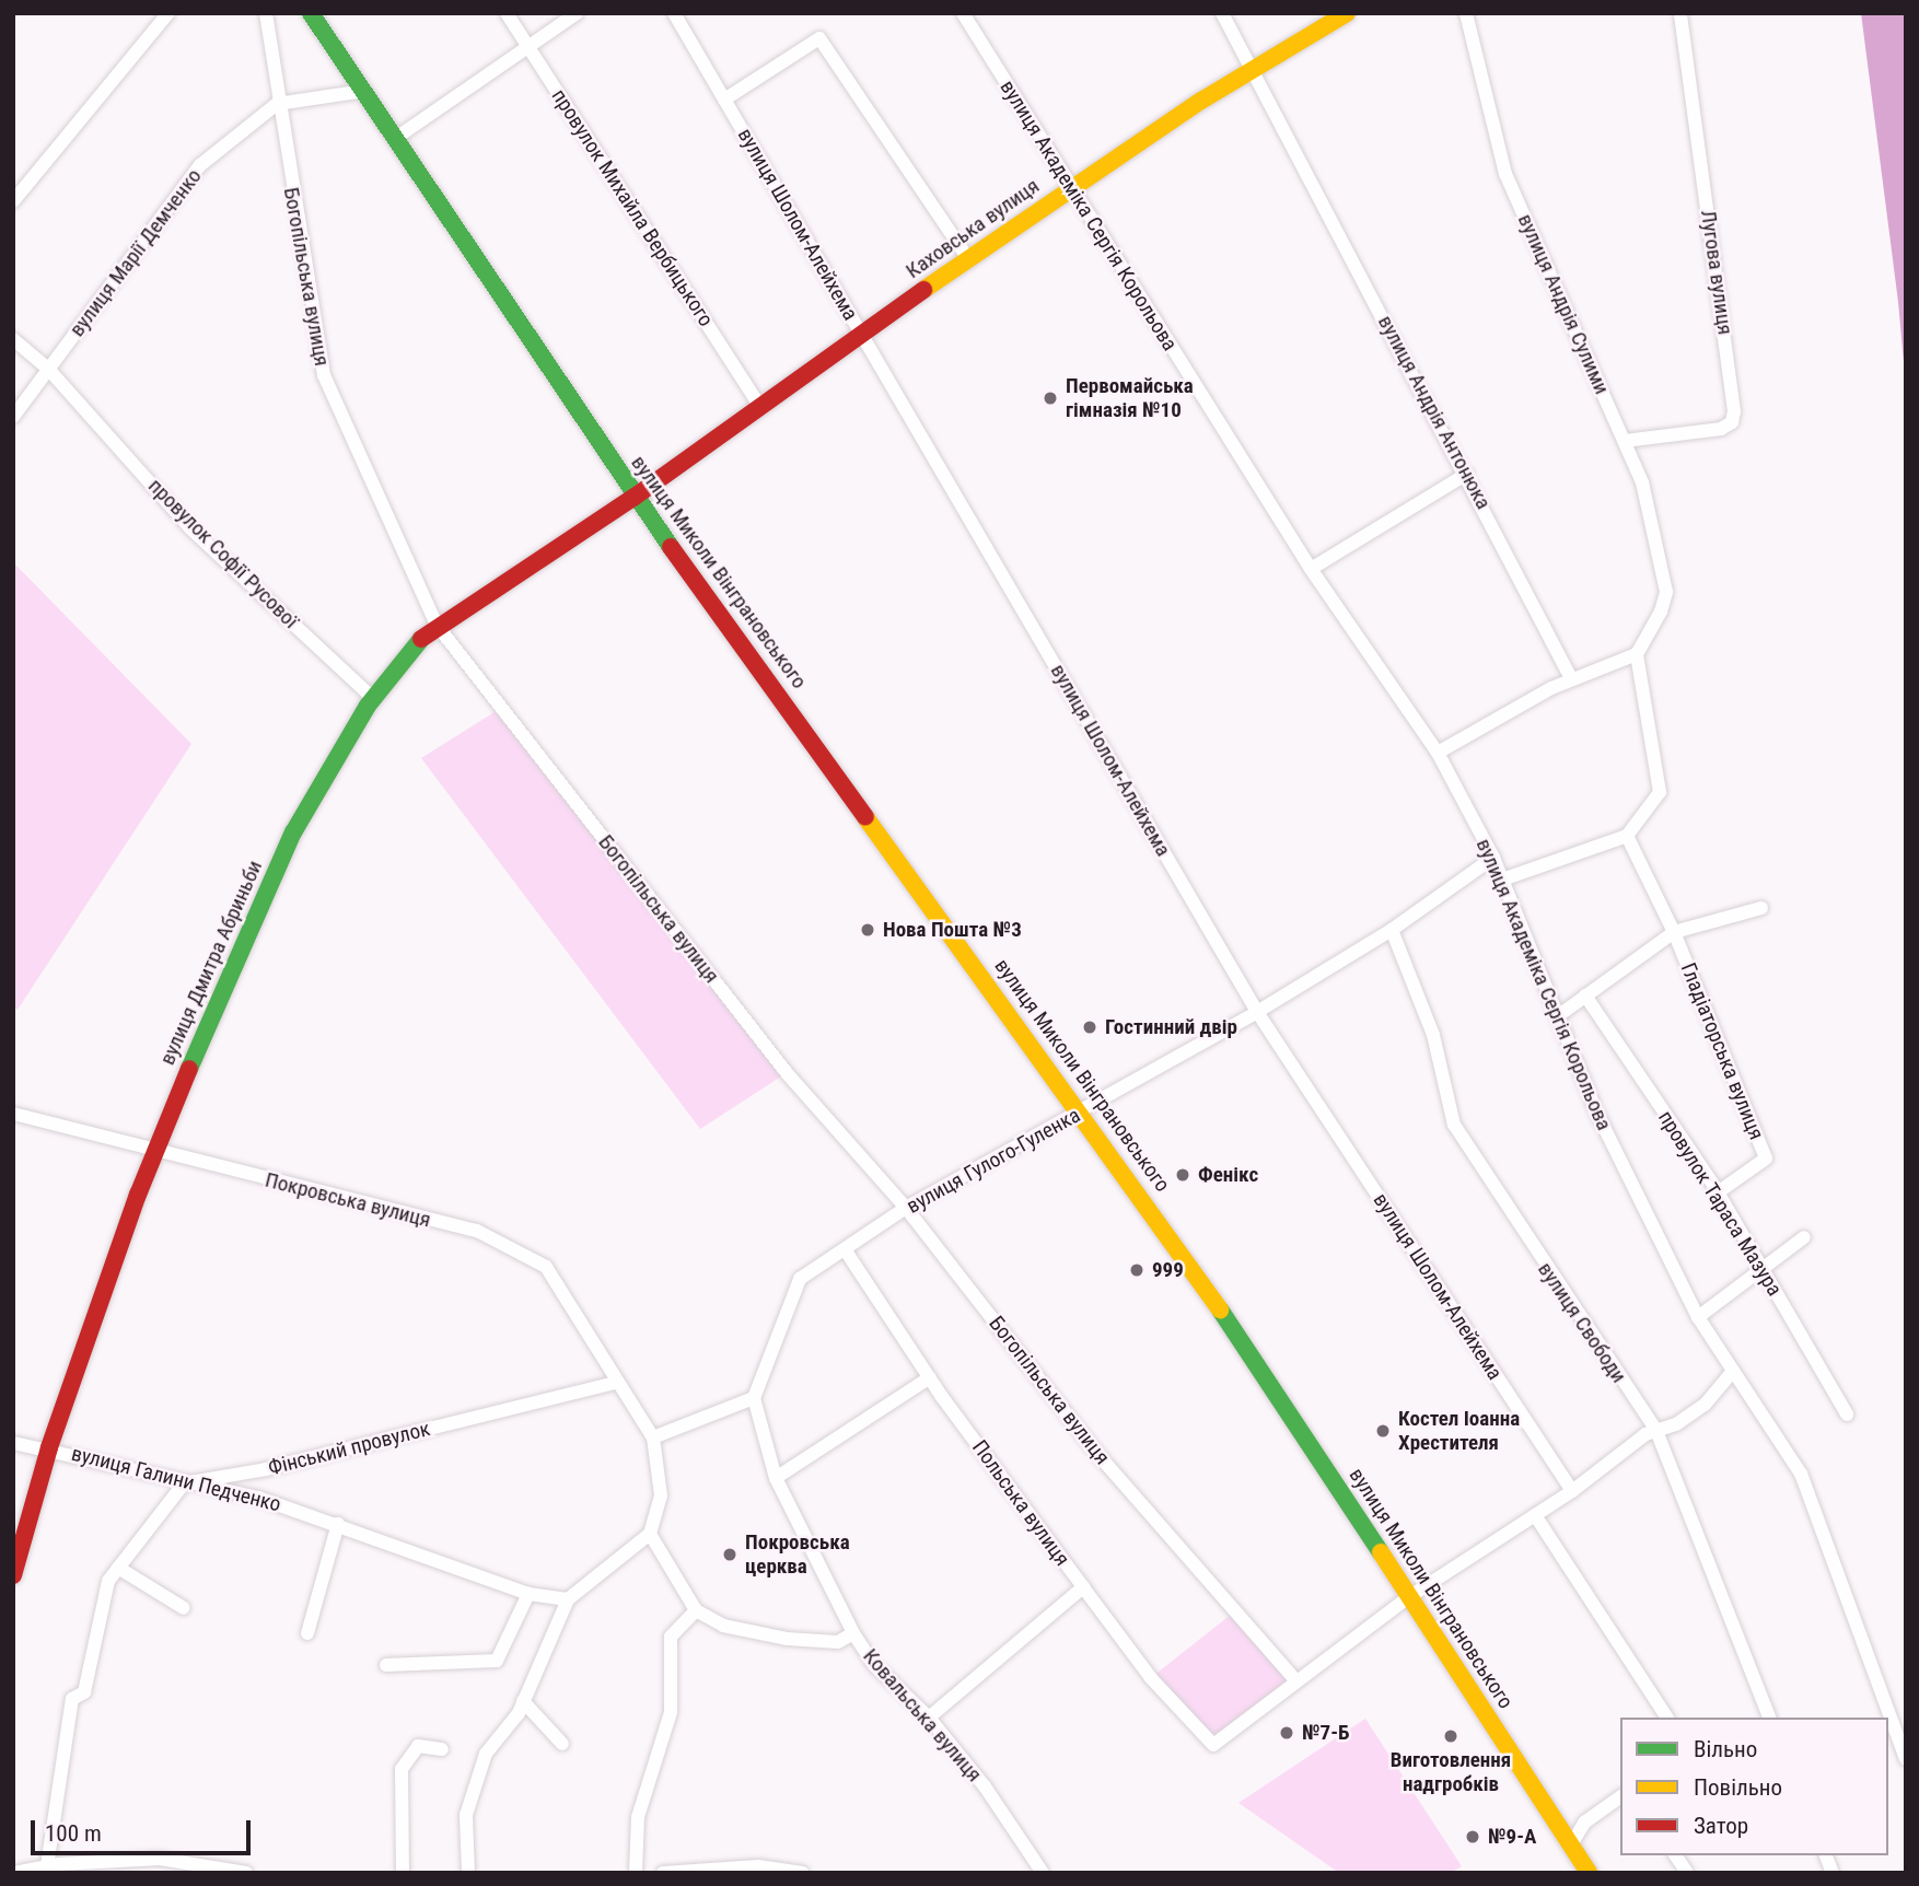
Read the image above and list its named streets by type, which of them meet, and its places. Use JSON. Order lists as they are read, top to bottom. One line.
{"streets":{"main road":["Каховська вулиця","вулиця Миколи Вінграновського","вулиця Дмитра Абриньби"],"street":["провулок Михайла Вербицького","вулиця Академіка Сергія Корольова","вулиця Шолом-Алейхема","вулиця Марії Демченко","Лугова вулиця","Богопільська вулиця","вулиця Андрія Сулими","вулиця Андрія Антонюка","провулок Софії Русової","Гладіаторська вулиця","вулиця Гулого-Гуленка","Покровська вулиця","провулок Тараса Мазура","вулиця Свободи","Фінський провулок","вулиця Галини Педченко","Польська вулиця","Ковальська вулиця"]},"crossings":[["провулок Михайла Вербицького","Каховська вулиця"],["вулиця Академіка Сергія Корольова","Каховська вулиця"],["вулиця Академіка Сергія Корольова","вулиця Гулого-Гуленка"],["вулиця Шолом-Алейхема","Каховська вулиця"],["вулиця Шолом-Алейхема","вулиця Гулого-Гуленка"],["Каховська вулиця","вулиця Андрія Антонюка"],["Каховська вулиця","вулиця Миколи Вінграновського"],["Каховська вулиця","вулиця Дмитра Абриньби"],["вулиця Марії Демченко","Богопільська вулиця"],["вулиця Марії Демченко","провулок Софії Русової"],["Лугова вулиця","вулиця Андрія Сулими"],["Богопільська вулиця","вулиця Дмитра Абриньби"],["Богопільська вулиця","вулиця Гулого-Гуленка"],["Богопільська вулиця","Польська вулиця"],["провулок Софії Русової","вулиця Дмитра Абриньби"],["вулиця Миколи Вінграновського","вулиця Дмитра Абриньби"],["вулиця Миколи Вінграновського","вулиця Гулого-Гуленка"],["вулиця Дмитра Абриньби","Покровська вулиця"],["вулиця Дмитра Абриньби","вулиця Галини Педченко"],["Гладіаторська вулиця","провулок Тараса Мазура"],["вулиця Гулого-Гуленка","вулиця Свободи"],["вулиця Гулого-Гуленка","Польська вулиця"],["вулиця Гулого-Гуленка","Ковальська вулиця"],["Покровська вулиця","Фінський провулок"],["Фінський провулок","вулиця Галини Педченко"]],"places":["Первомайська гімназія №10","Нова Пошта №3","Гостинний двір","Фенікс","999","Костел Іоанна Хрестителя","Покровська церква","№7-Б","Виготовлення надгробків","№9-А"],"legend":["Вільно","Повільно","Затор"],"scale_bar":"100 m"}
